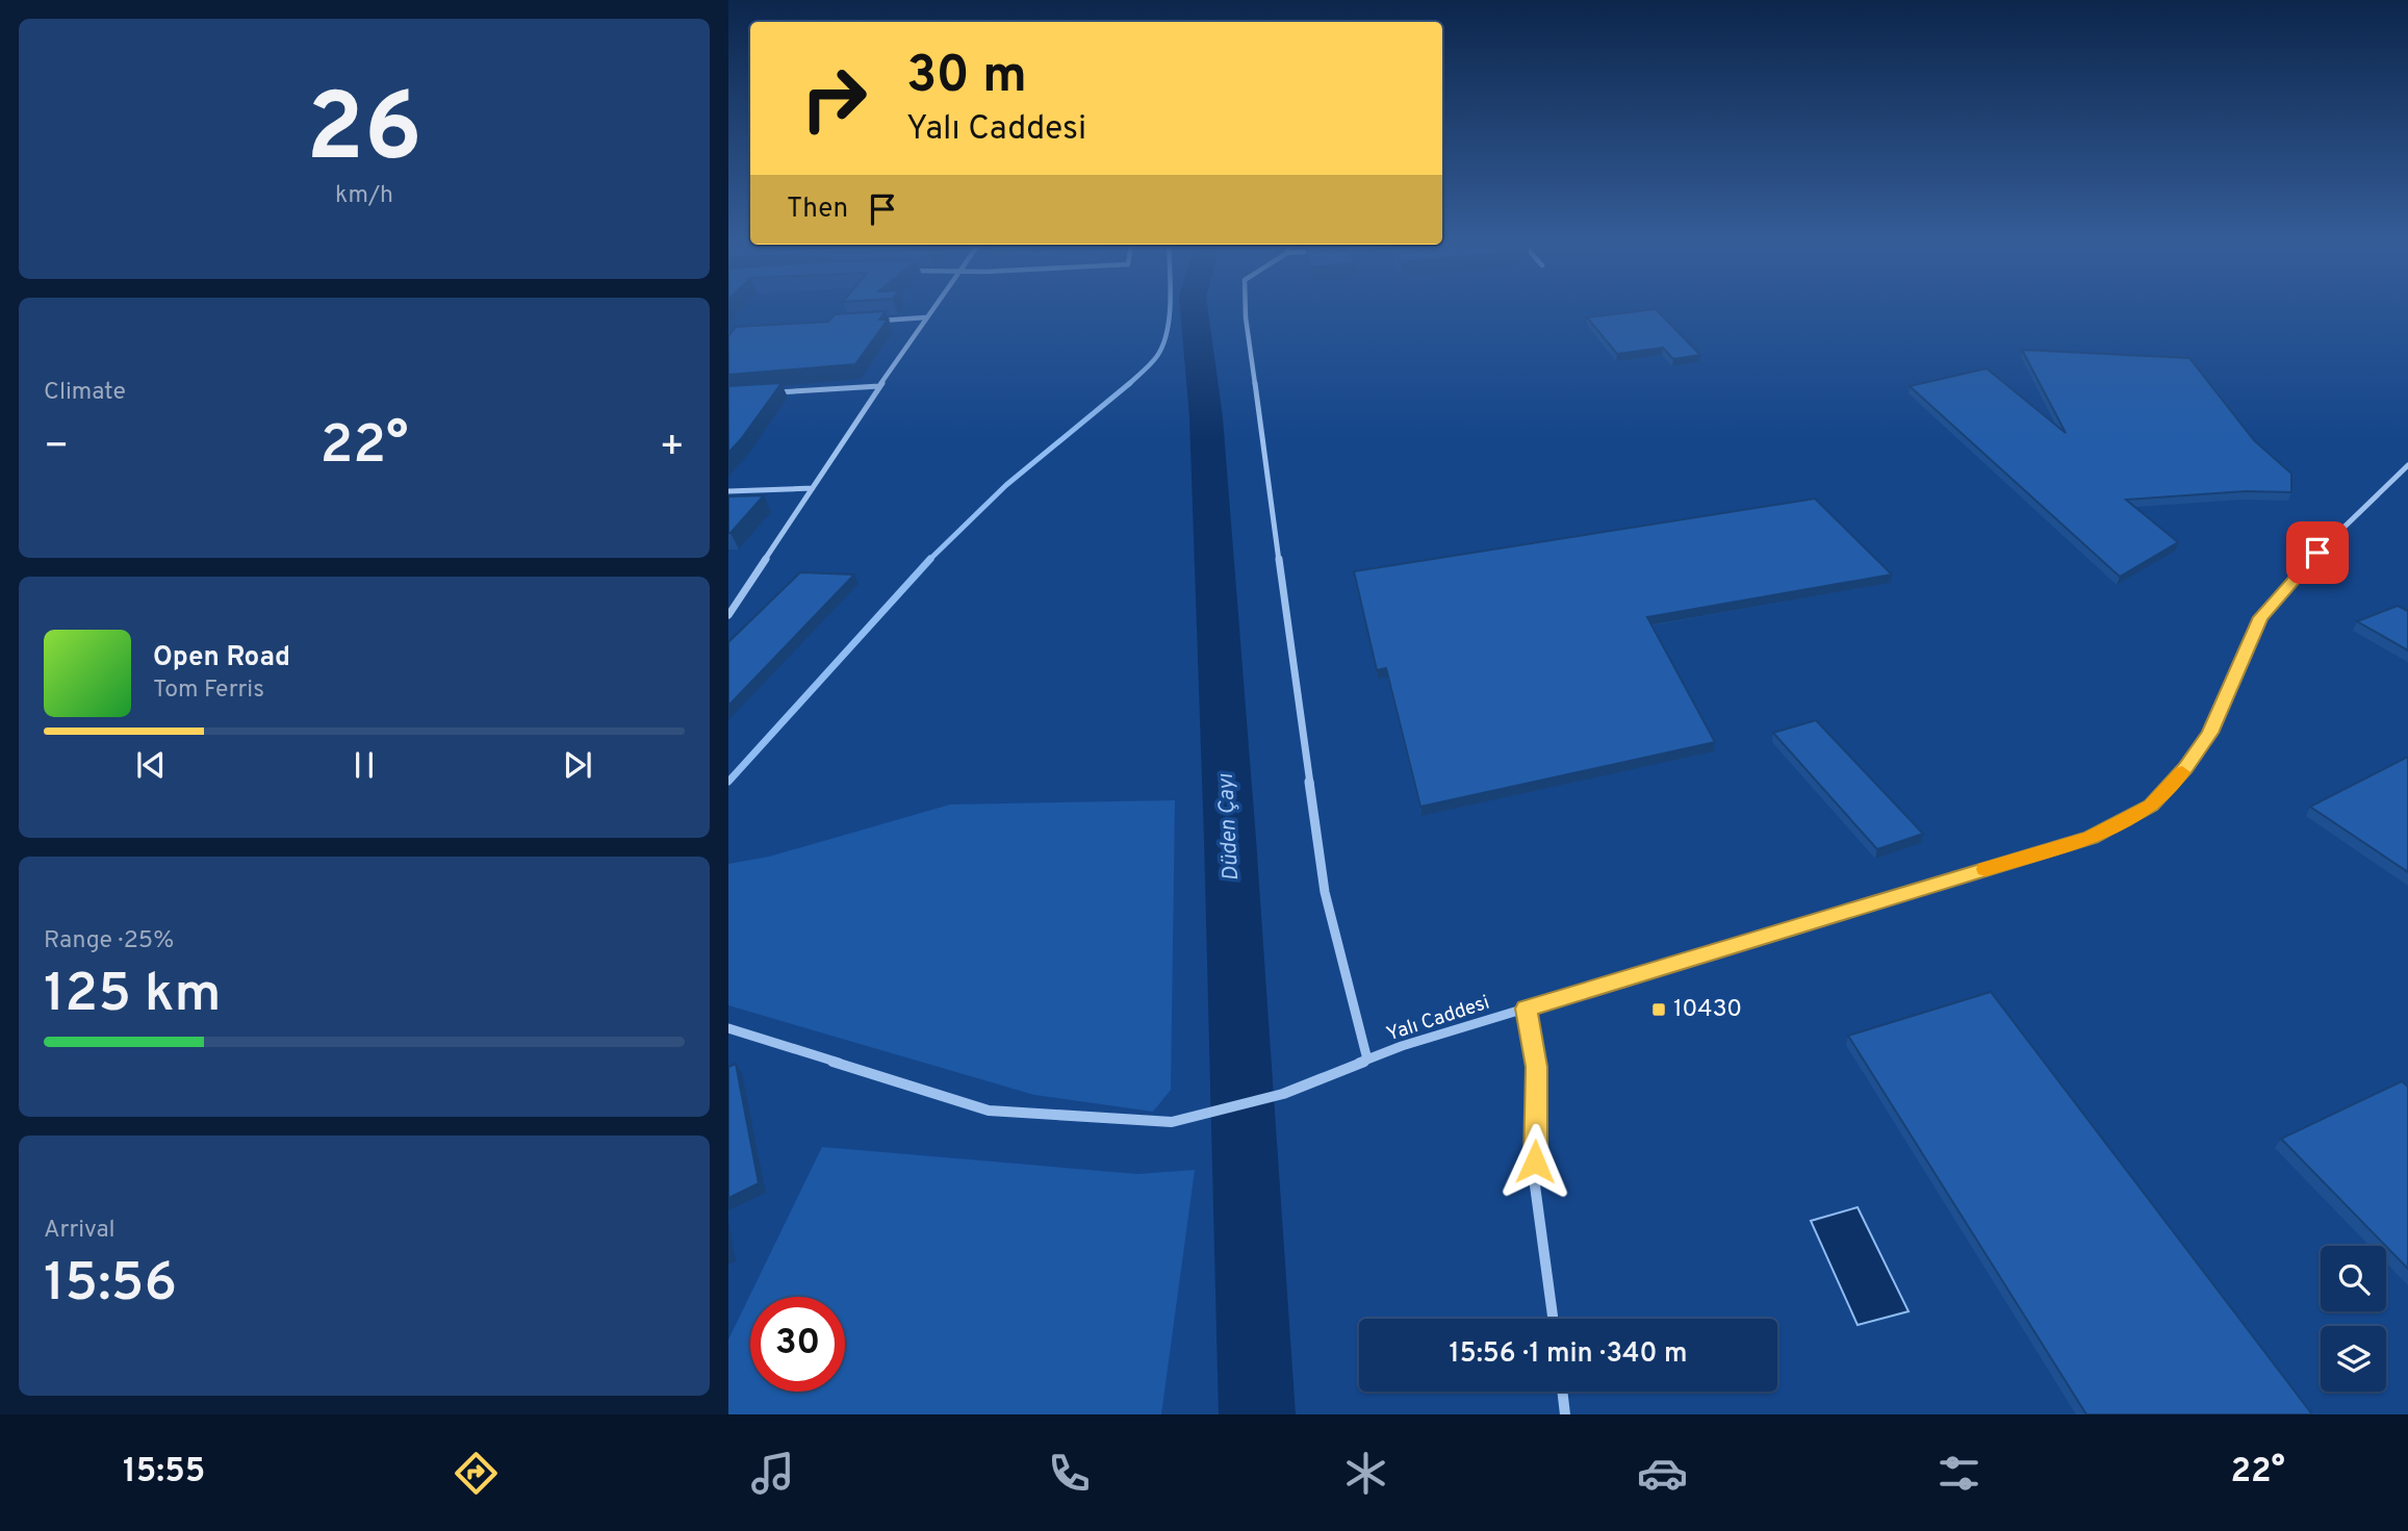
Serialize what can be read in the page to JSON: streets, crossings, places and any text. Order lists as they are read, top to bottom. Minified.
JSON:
{"streets":{"street":["Yalı Caddesi"]},"water":["Düden Çayı"],"places":{"transit":["10430"]},"page":{"tile":[["26","km/h"],"Climate",["Range · 25%","125 km"],["Arrival","15:56"]],"turn":["30 m","Yalı Caddesi"],"then":"Then","heat":["−","22°","+"],"song":["Open Road","Tom Ferris"],"limit":"30","trip":"15:56 · 1 min · 340 m","tabs":["15:55","22°"]}}
